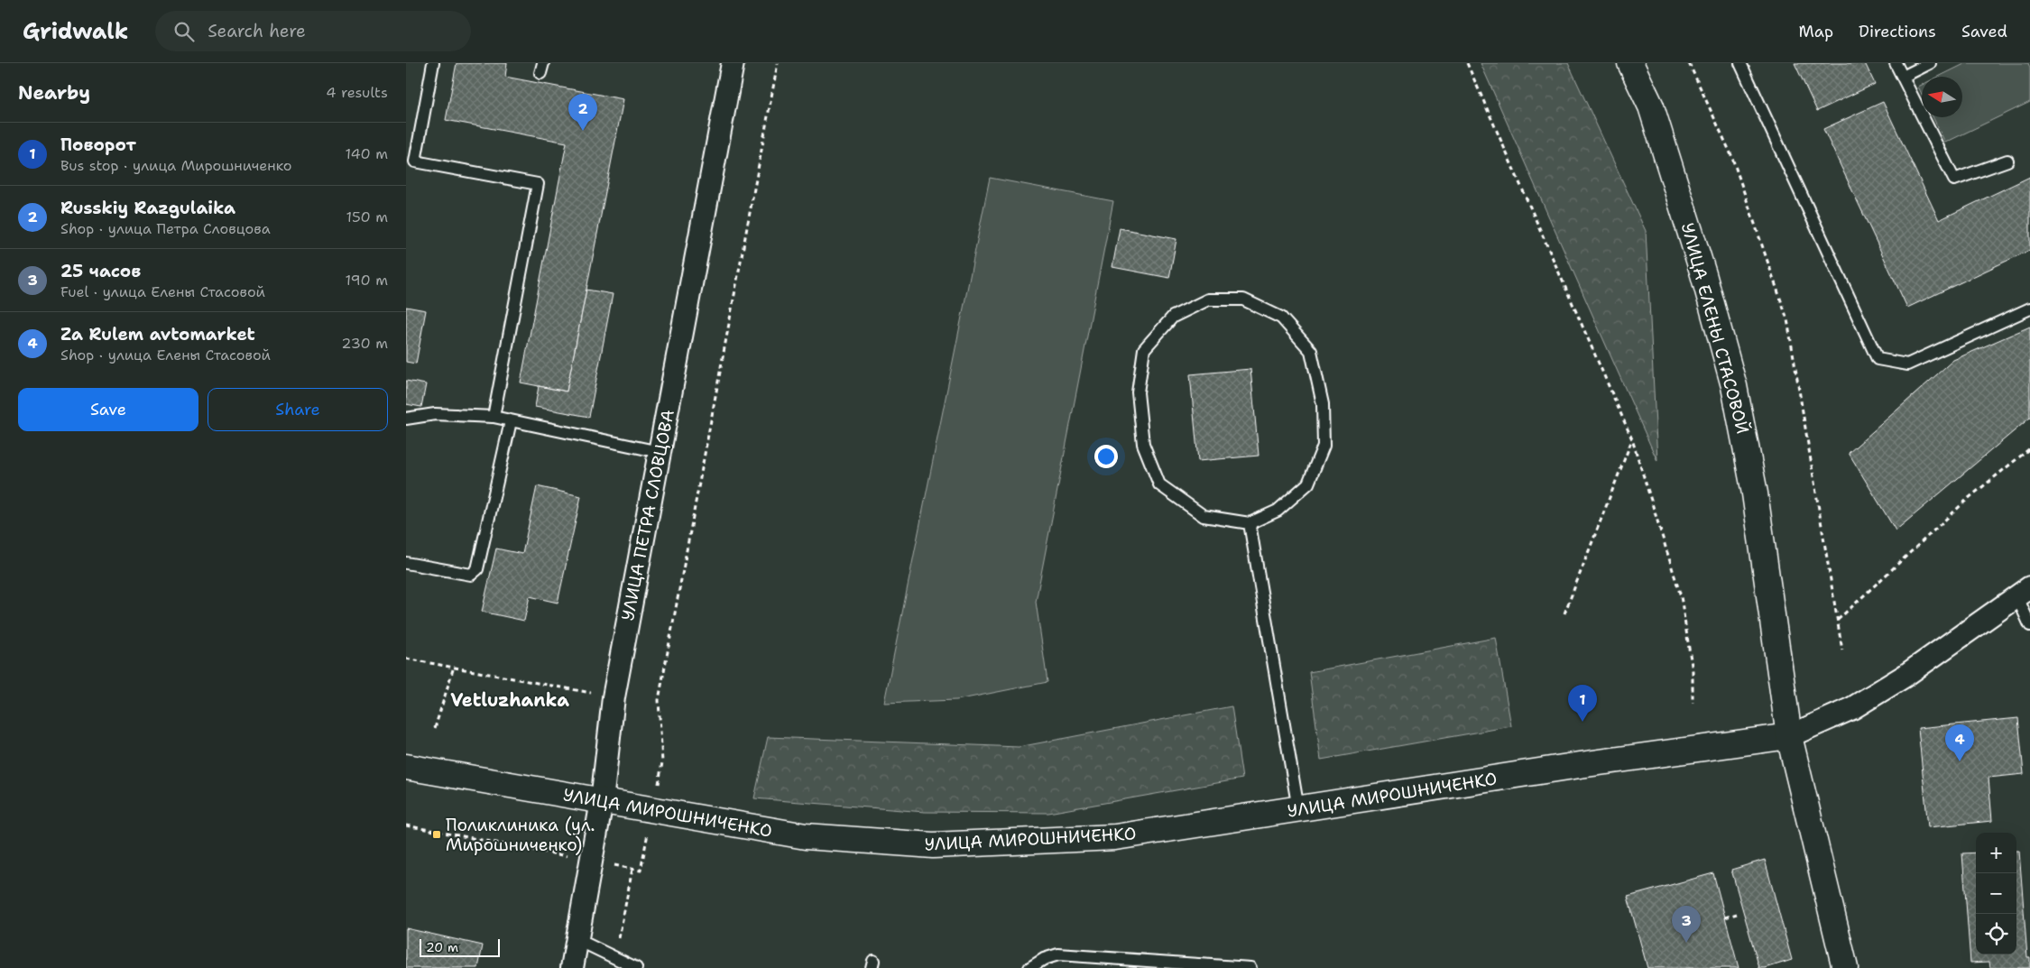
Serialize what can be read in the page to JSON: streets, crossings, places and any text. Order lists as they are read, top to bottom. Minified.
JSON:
{"streets":{"street":["УЛИЦА ЕЛЕНЫ СТАСОВОЙ","УЛИЦА ПЕТРА СЛОВЦОВА","УЛИЦА МИРОШНИЧЕНКО"]},"crossings":[["УЛИЦА ЕЛЕНЫ СТАСОВОЙ","УЛИЦА МИРОШНИЧЕНКО"],["УЛИЦА ПЕТРА СЛОВЦОВА","УЛИЦА МИРОШНИЧЕНКО"]],"districts":["Vetluzhanka"],"places":{"transit":["Поликлиника (ул. Мирошниченко)"]},"scale_bar":"20 m","north":"left","page":{"header":"Gridwalk","search":"Search here","nav":["Map","Directions","Saved"],"heading":["Nearby","4 results"],"pins":["2","1","4","3"],"list":[{"mark":"1","name":"Поворот","note":"Bus stop · улица Мирошниченко","value":"140 m"},{"mark":"2","name":"Russkiy Razgulaika","note":"Shop · улица Петра Словцова","value":"150 m"},{"mark":"3","name":"25 часов","note":"Fuel · улица Елены Стасовой","value":"190 m"},{"mark":"4","name":"Za Rulem avtomarket","note":"Shop · улица Елены Стасовой","value":"230 m"}],"buttons":["Save","Share"],"map_buttons":["+","−"],"scale":"20 m"}}
